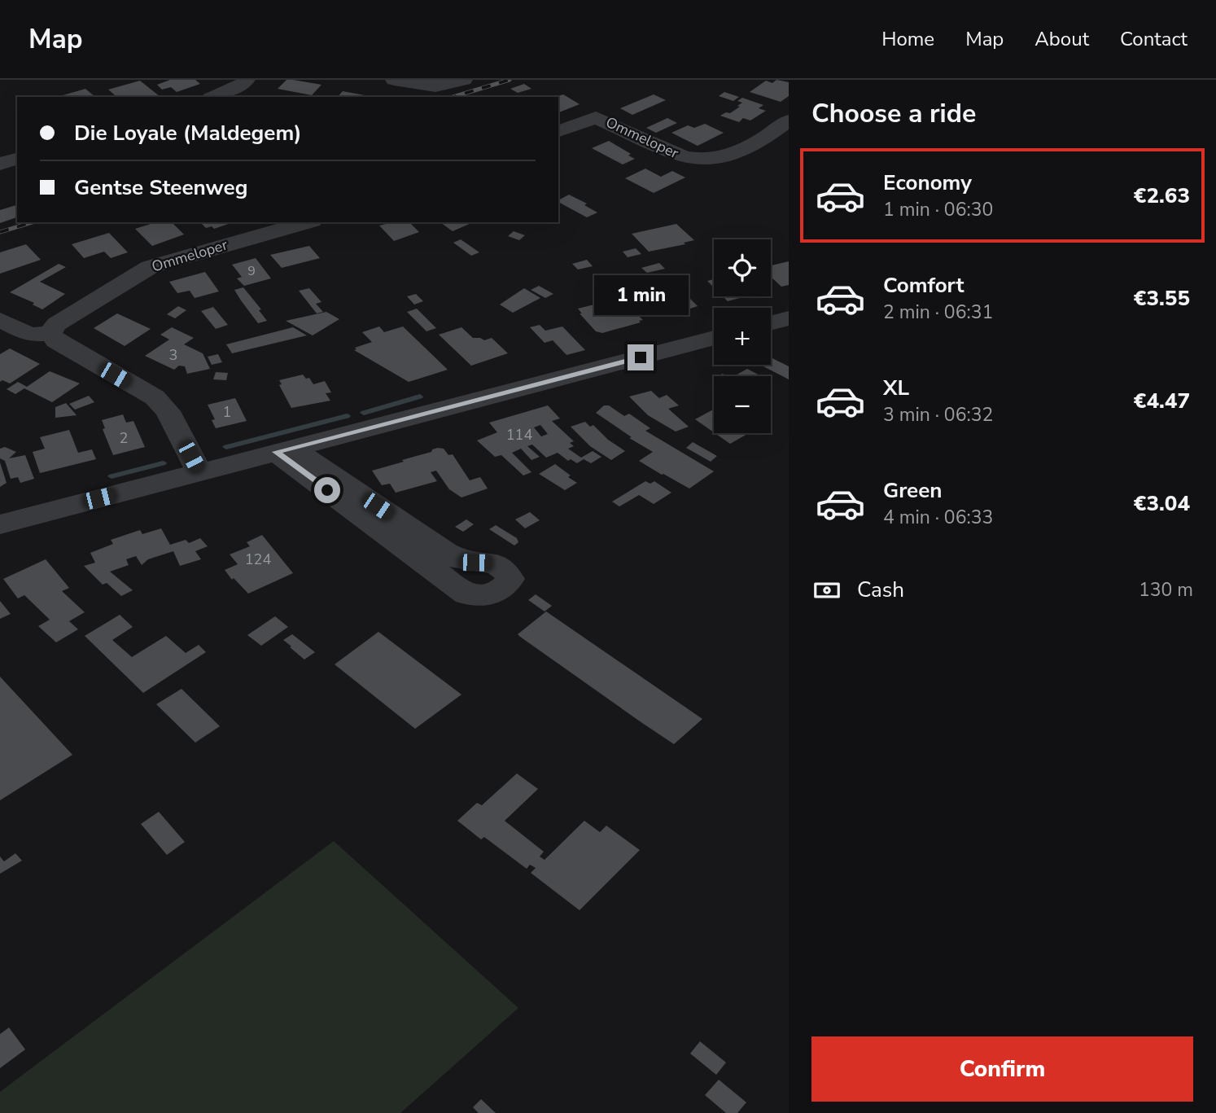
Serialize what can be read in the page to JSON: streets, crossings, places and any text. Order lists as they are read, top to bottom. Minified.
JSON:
{"streets":{"street":["Ommeloper"]},"house_numbers":["9","3","1","114","2","124"],"page":{"header":"Map","nav":["Home","Map","About","Contact"],"heading":"Choose a ride","banner":["Die Loyale (Maldegem)","Gentse Steenweg"],"list":[{"name":"Economy","note":"1 min · 06:30","value":"€2.63"},{"name":"Comfort","note":"2 min · 06:31","value":"€3.55"},{"name":"XL","note":"3 min · 06:32","value":"€4.47"},{"name":"Green","note":"4 min · 06:33","value":"€3.04"}],"map_buttons":["+","−"],"bubble":"1 min","pay":["Cash","130 m"],"buttons":"Confirm"}}
